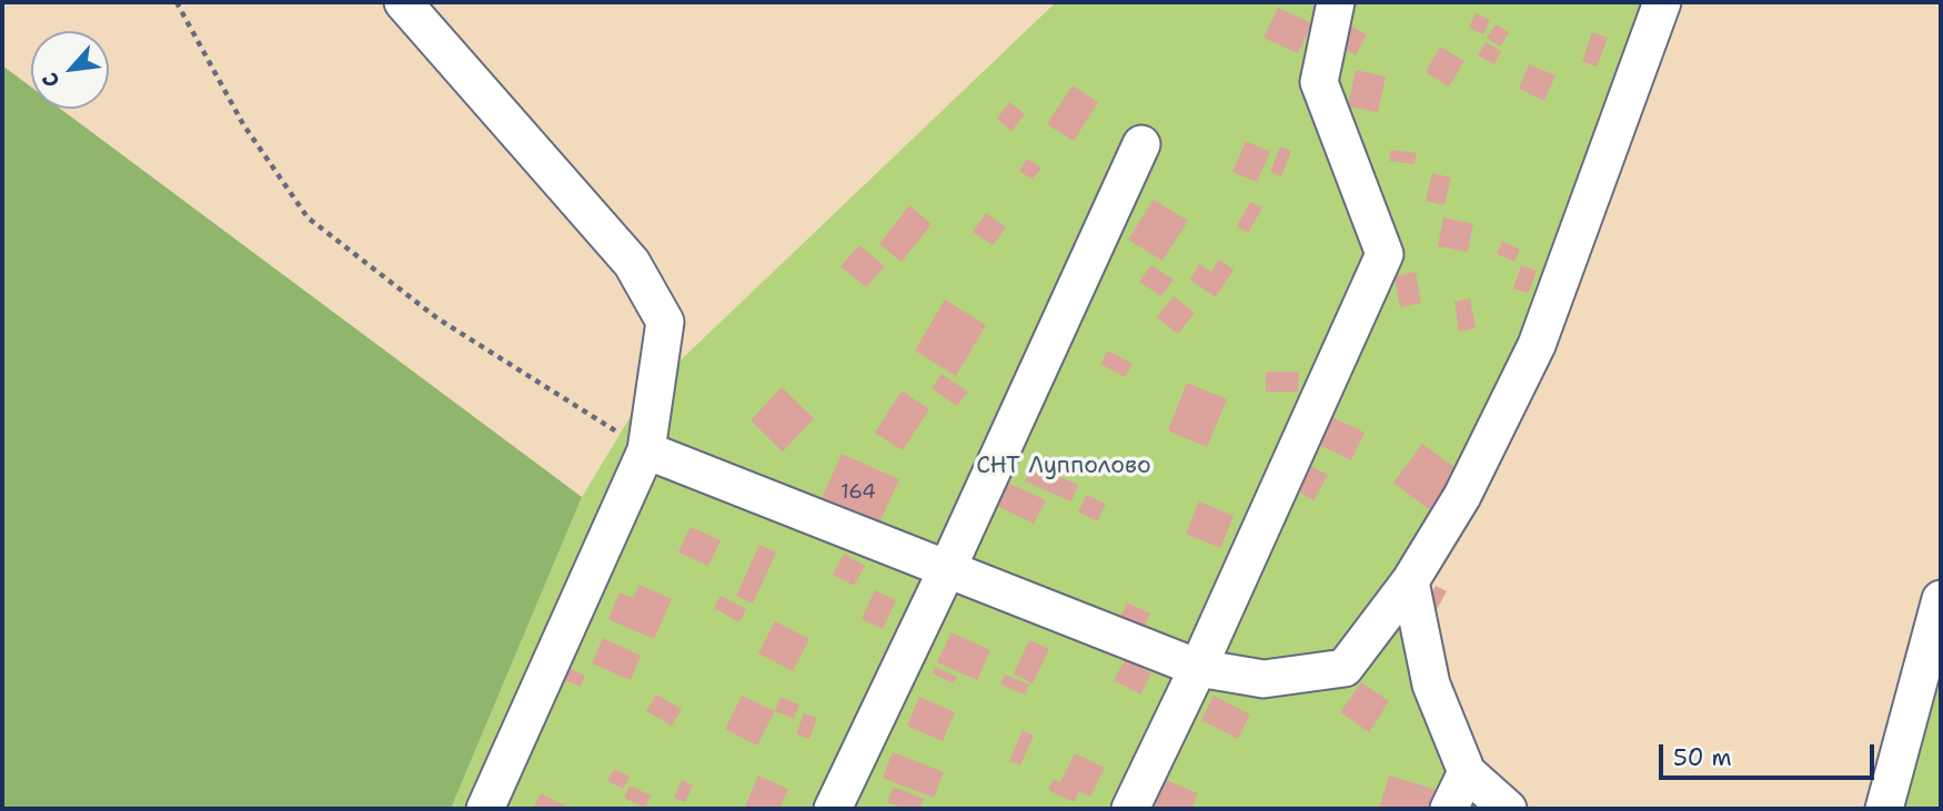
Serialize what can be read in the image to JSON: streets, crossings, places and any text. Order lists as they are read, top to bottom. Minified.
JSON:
{"parks":["СНТ Лупполово"],"house_numbers":["164"],"scale_bar":"50 m","north":"bottom left"}
